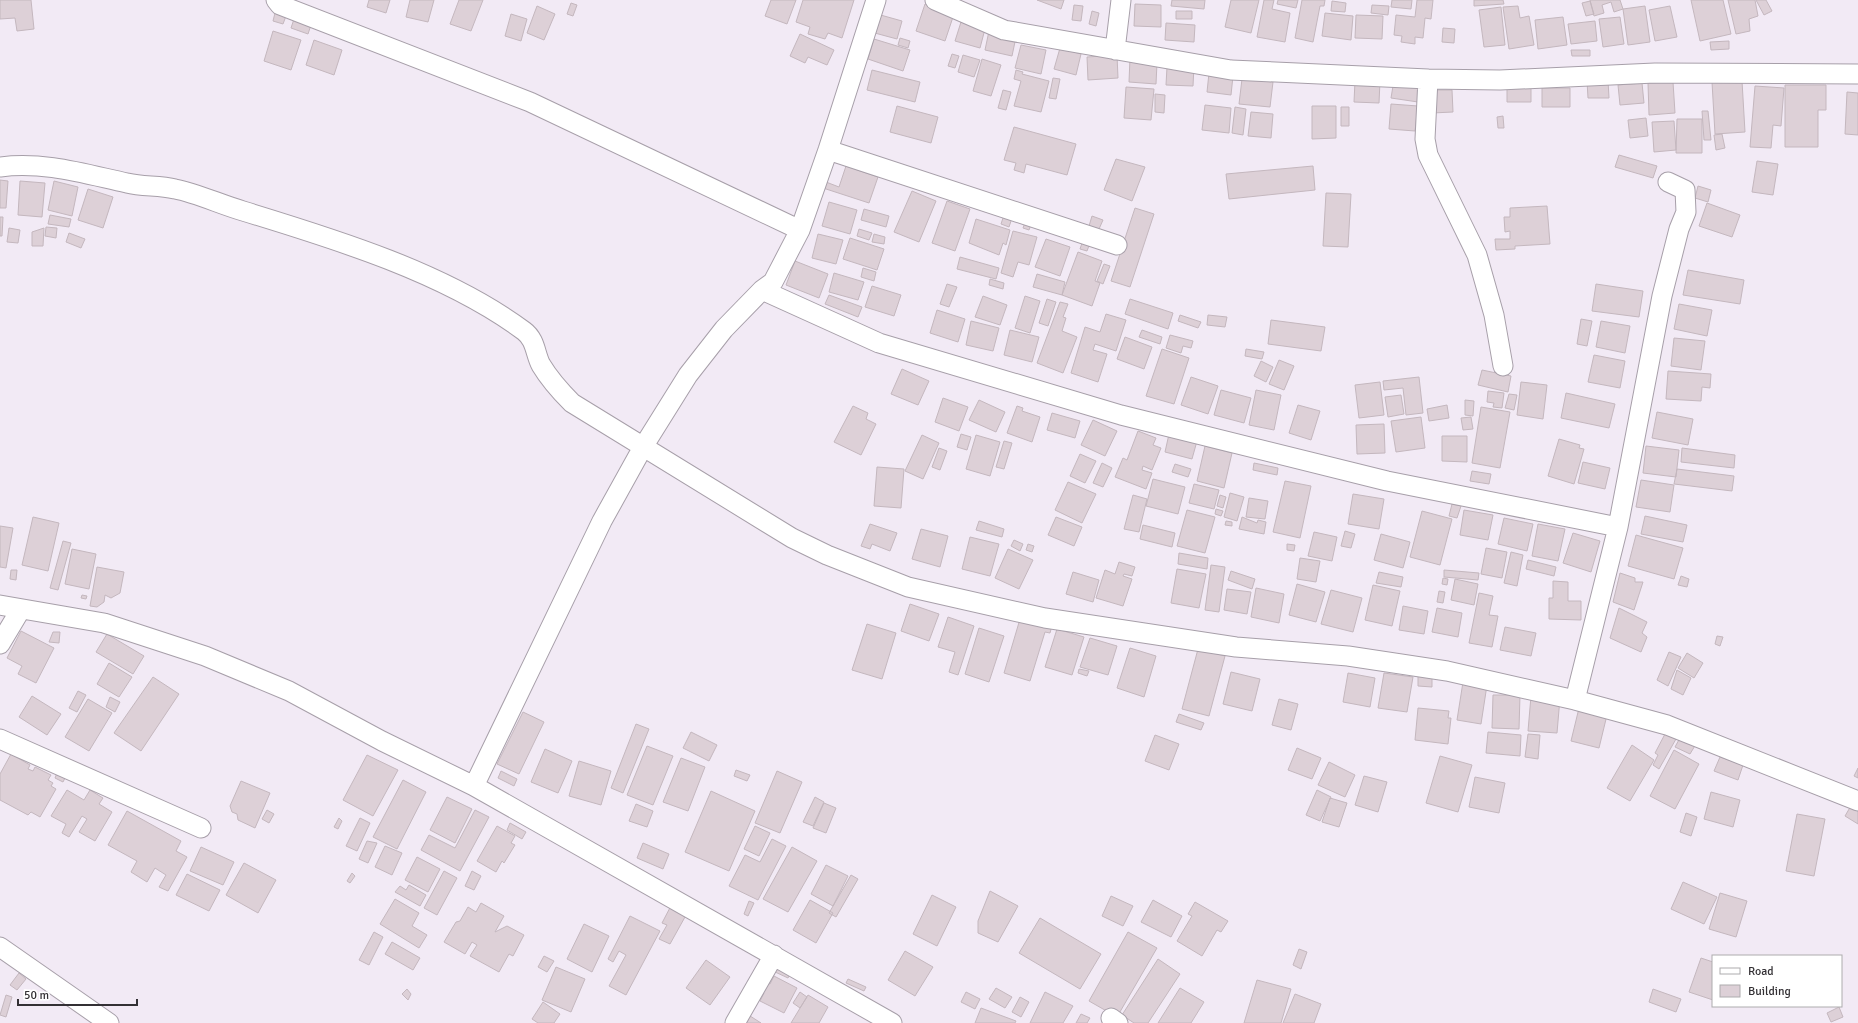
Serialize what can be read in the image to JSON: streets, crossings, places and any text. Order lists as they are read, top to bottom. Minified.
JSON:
{"legend":["Road","Building"],"scale_bar":"50 m"}
